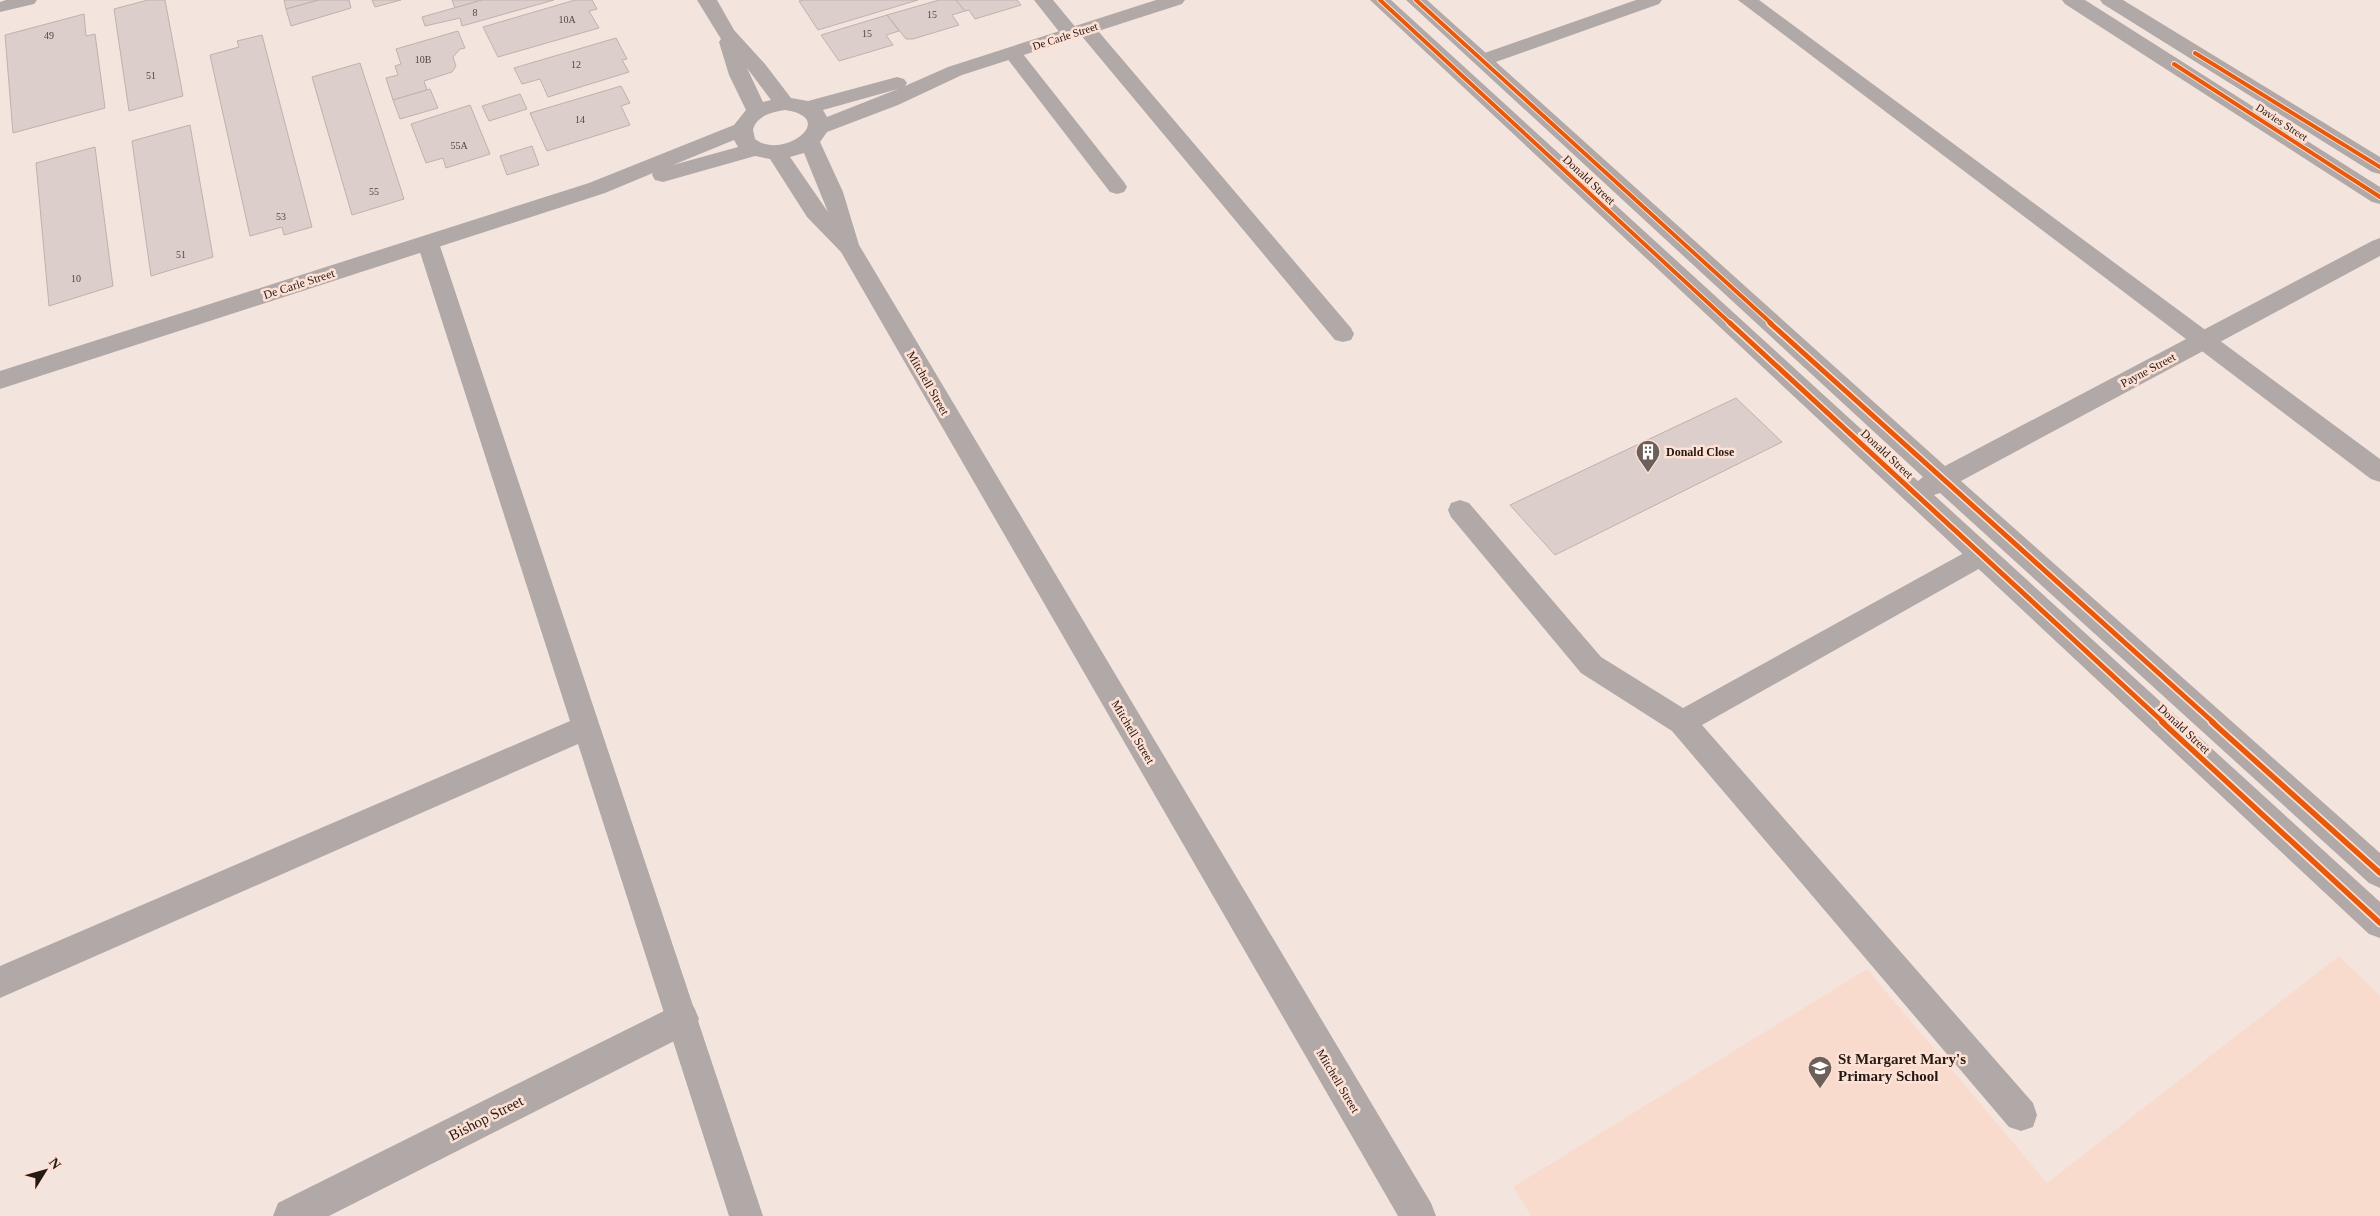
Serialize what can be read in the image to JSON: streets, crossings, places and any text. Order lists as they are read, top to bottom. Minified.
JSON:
{"streets":{"street":["De Carle Street","Davies Street","Donald Street","Payne Street","Mitchell Street","Bishop Street"]},"crossings":[["De Carle Street","Mitchell Street"],["Donald Street","Payne Street"]],"places":{"building":["Donald Close"],"school or university":["St Margaret Mary's Primary School"]},"house_numbers":["8","15","10A","15","49","10B","12","51","14","55A","55","53","51","10"],"north":"top right"}
